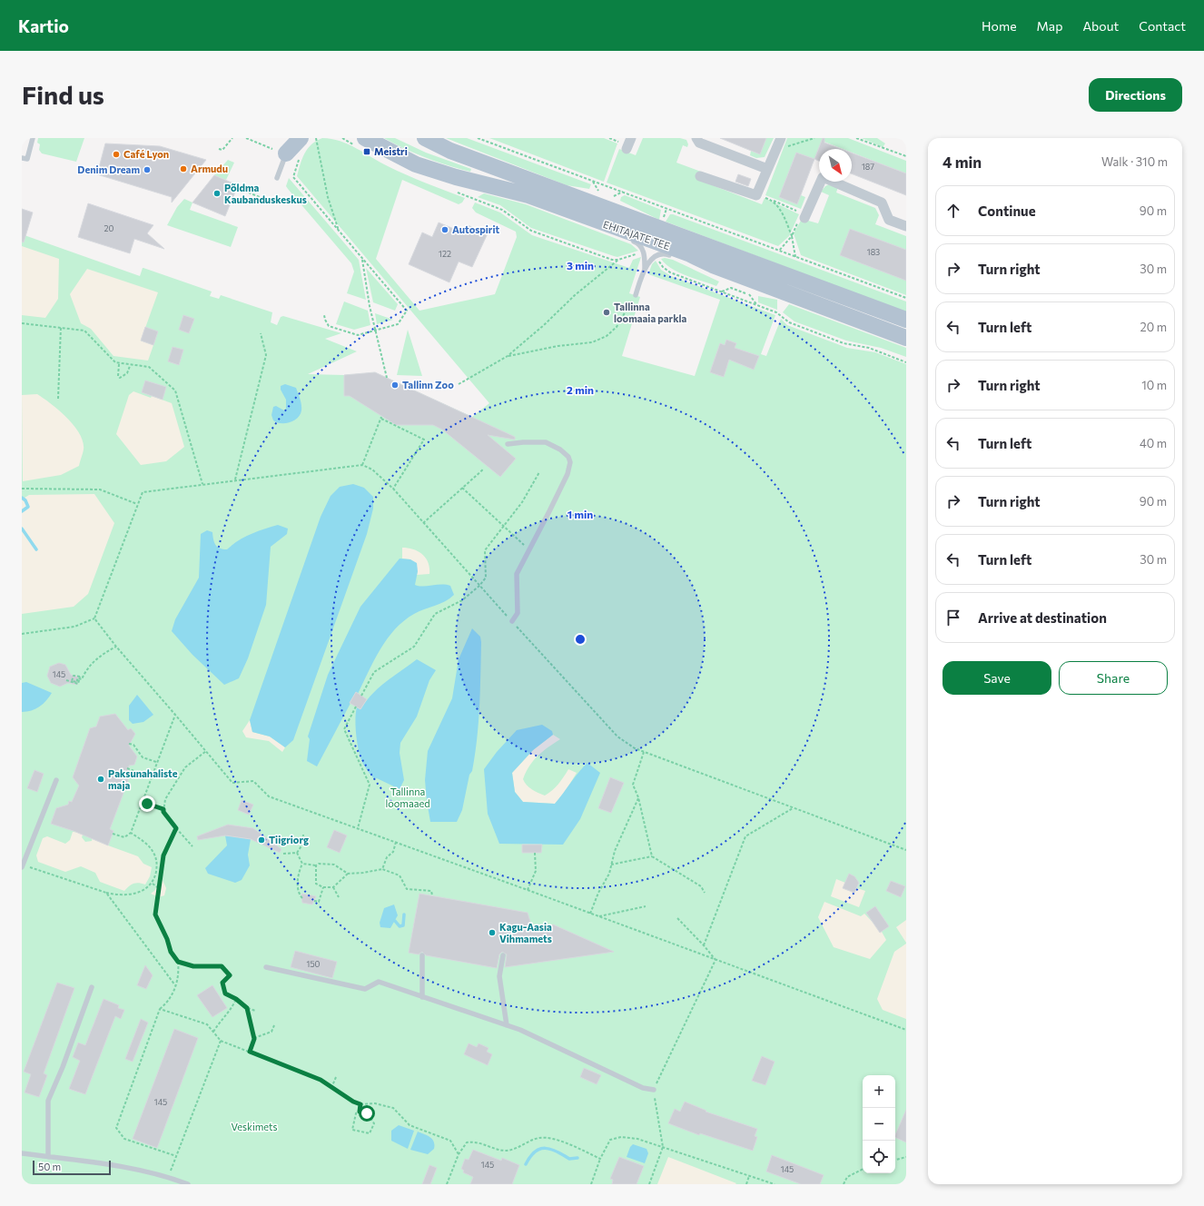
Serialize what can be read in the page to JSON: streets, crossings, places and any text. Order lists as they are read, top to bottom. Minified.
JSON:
{"streets":{"main road":["EHITAJATE TEE"]},"parks":["Tallinna loomaaed","Veskimets"],"places":{"transit":["Meistri"],"other":["Café Lyon","Armudu","Denim Dream","Põldma Kaubanduskeskus","Autospirit","Tallinna loomaaia parkla","Tallinn Zoo","Paksunahaliste maja","Tiigriorg","Kagu-Aasia Vihmamets"]},"house_numbers":["187","20","183","122","145","150","145","145","145"],"scale_bar":"50 m","north":"bottom right","page":{"header":"Kartio","nav":["Home","Map","About","Contact"],"buttons":["Directions",["Save","Share"]],"title":"Find us","heading":["4 min","Walk · 310 m"],"list":[["Continue","90 m"],["Turn right","30 m"],["Turn left","20 m"],["Turn right","10 m"],["Turn left","40 m"],["Turn right","90 m"],["Turn left","30 m"],"Arrive at destination"],"map_buttons":["+","−"],"scale":"50 m"},"rings":["3 min","2 min","1 min"]}
